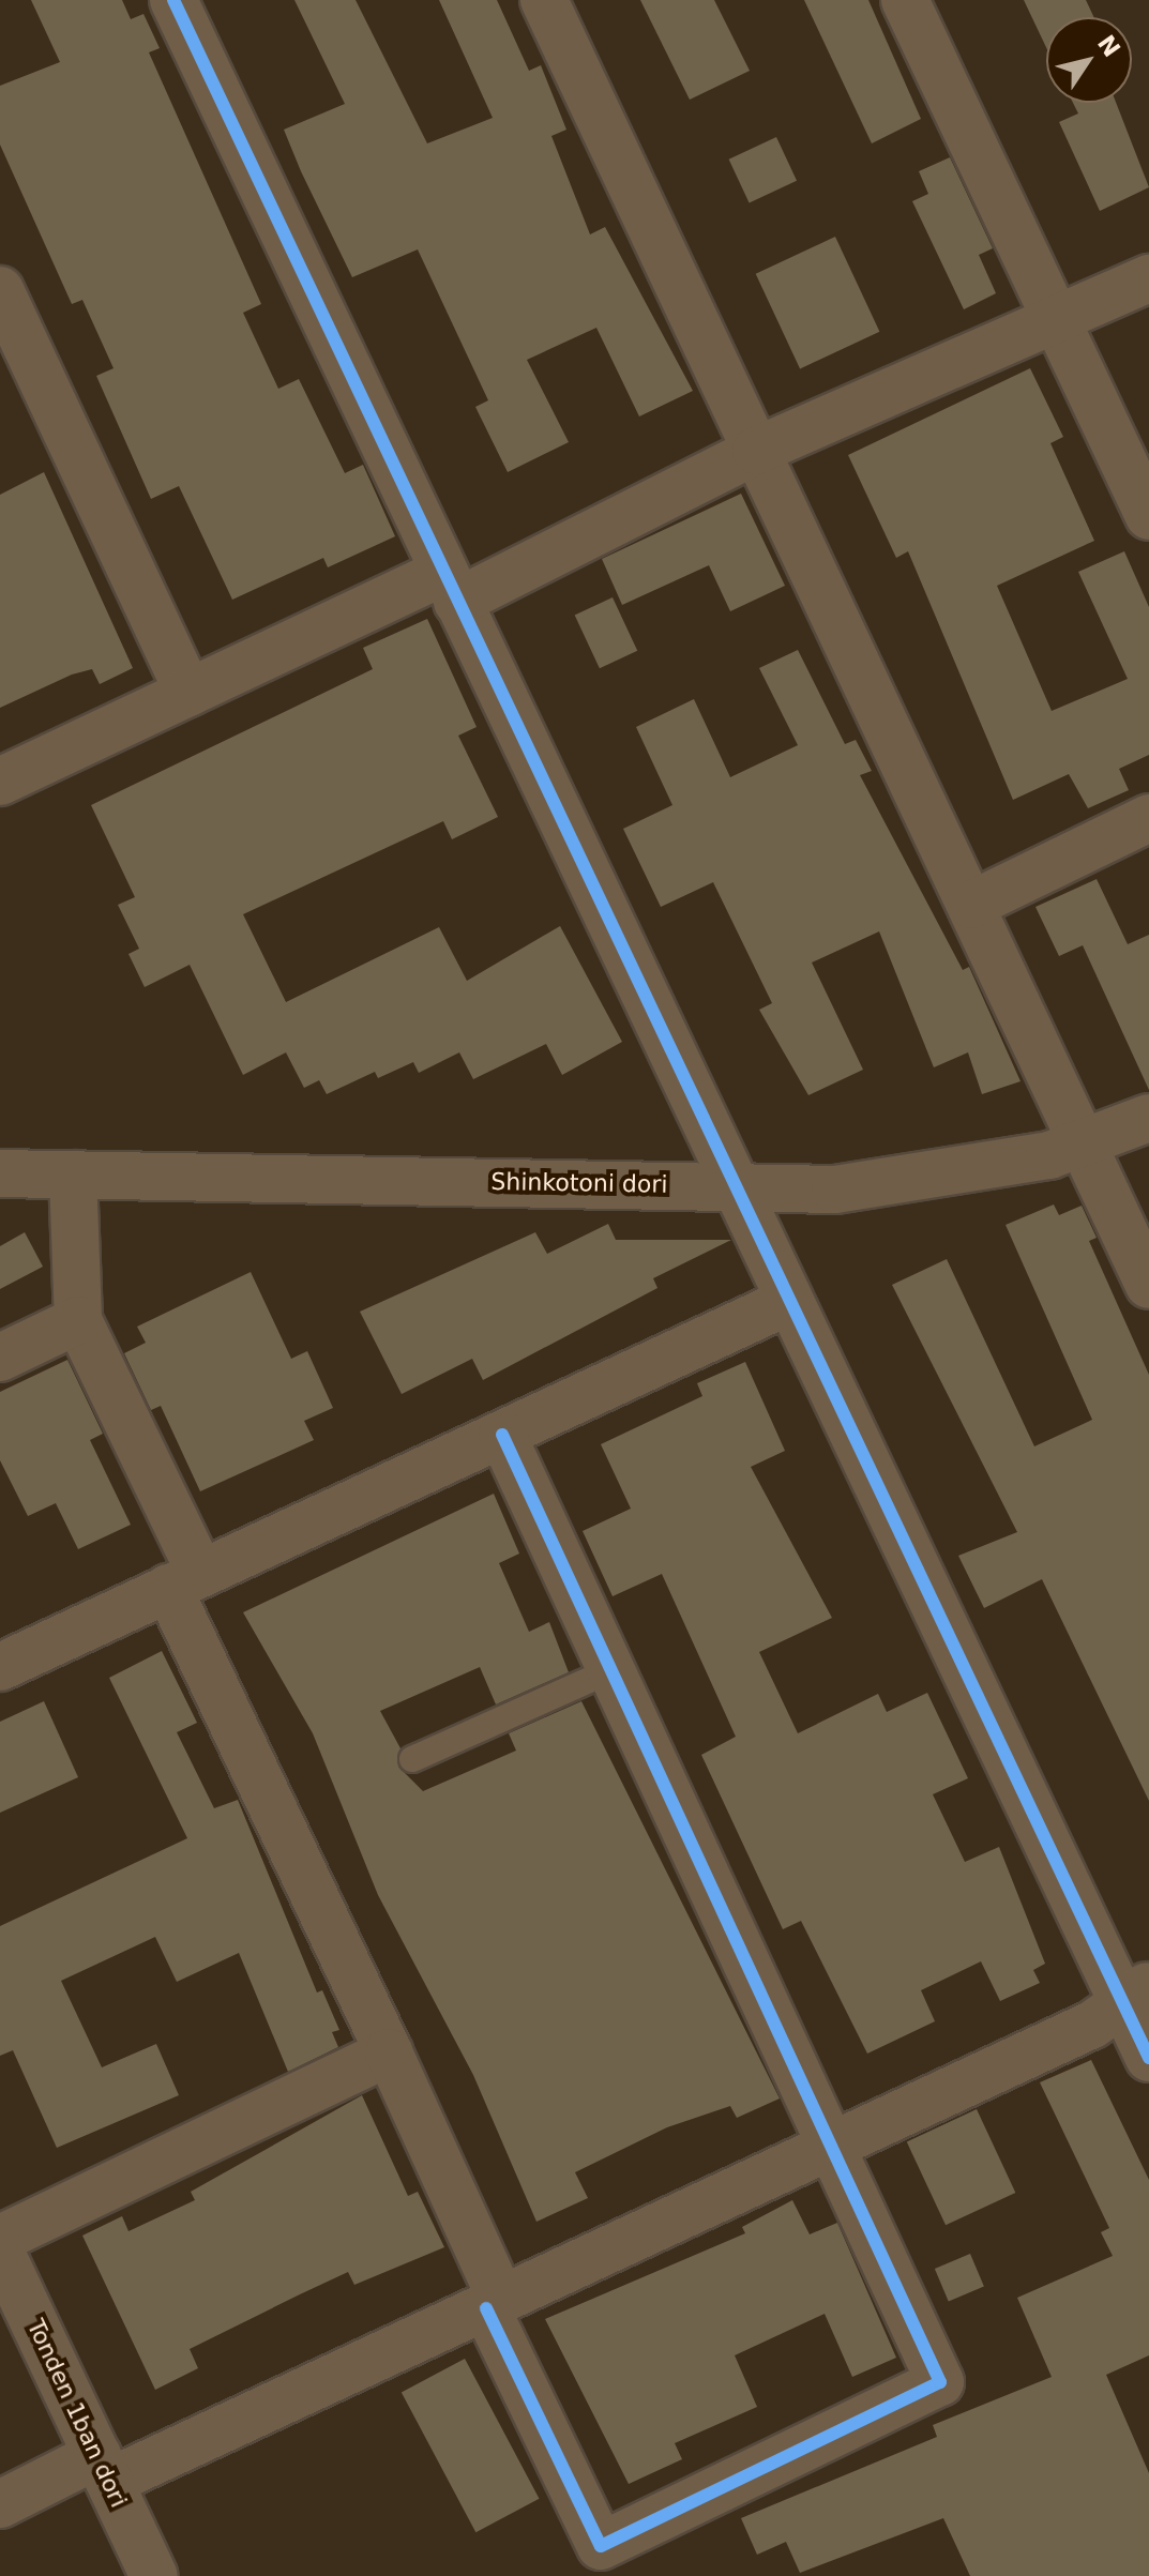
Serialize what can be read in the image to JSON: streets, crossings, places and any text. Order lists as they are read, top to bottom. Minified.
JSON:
{"streets":{"street":["Shinkotoni dori","Tonden 1ban dori"]},"north":"top right"}
